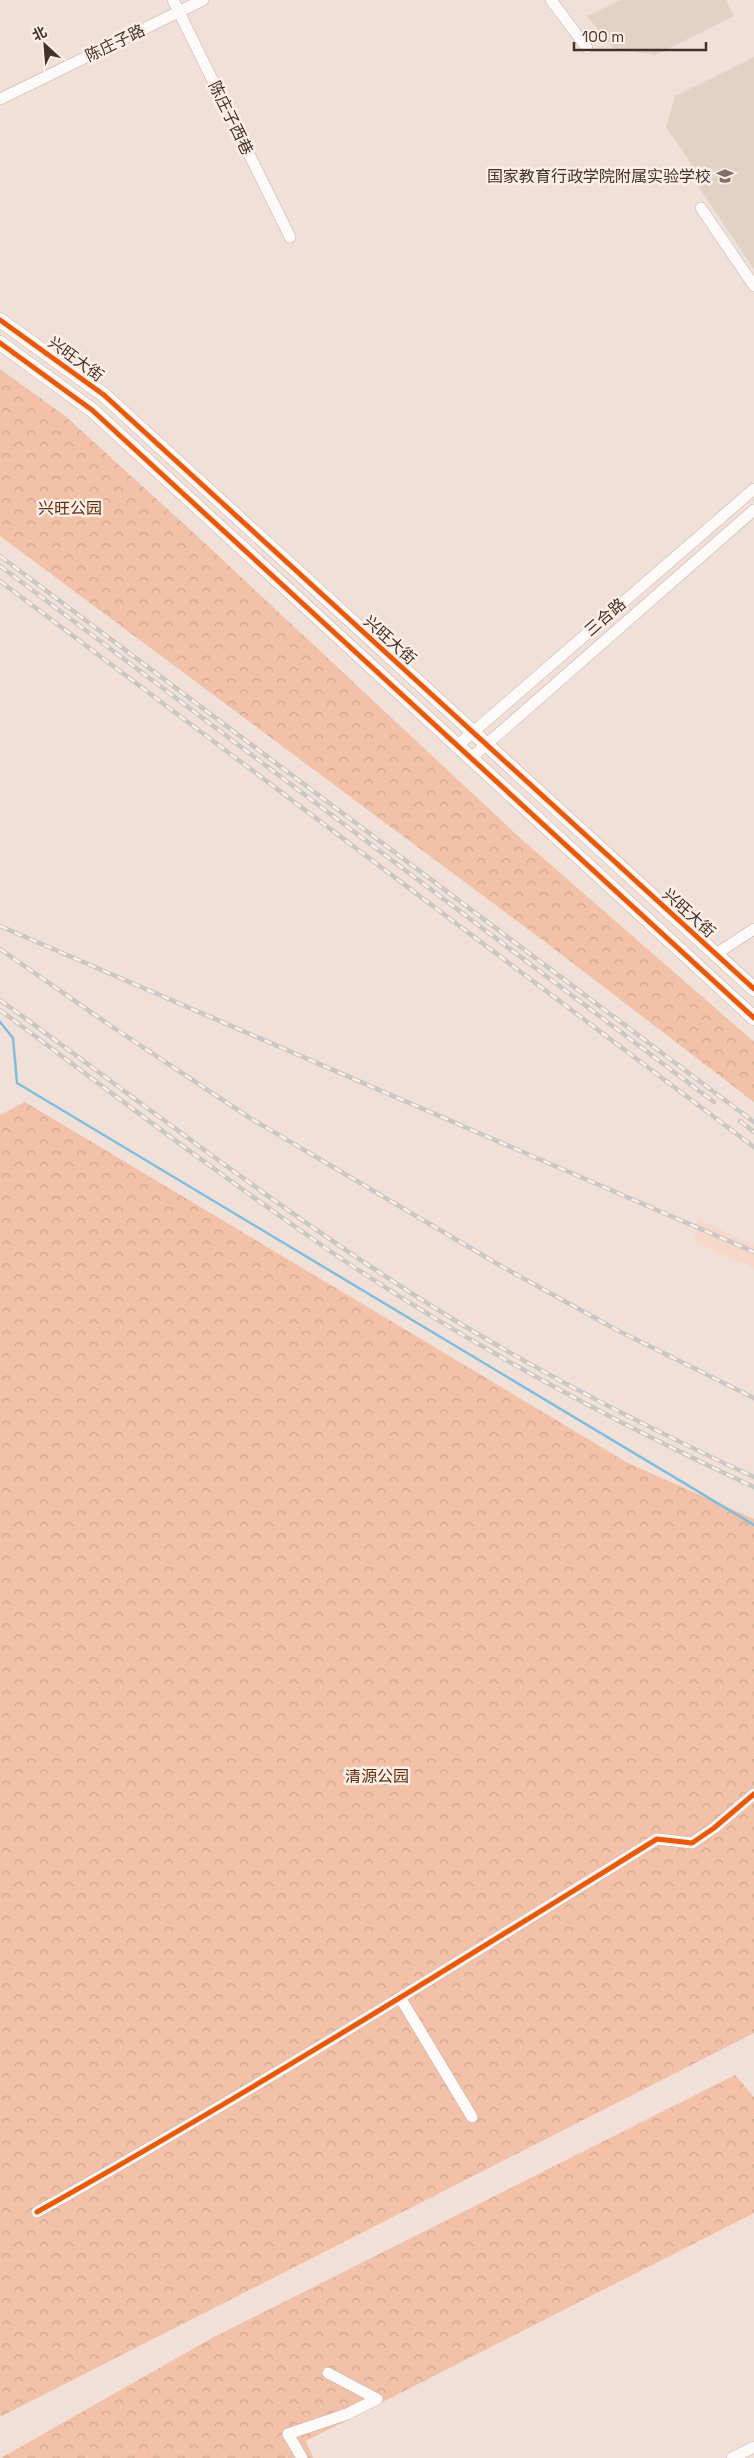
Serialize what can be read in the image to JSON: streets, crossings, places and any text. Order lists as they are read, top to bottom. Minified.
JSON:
{"streets":{"main road":["兴旺大街"],"street":["陈庄子路","陈庄子西巷","三合路"]},"crossings":[["陈庄子路","陈庄子西巷"],["兴旺大街","三合路"]],"parks":["兴旺公园","清源公园"],"places":{"school or university":["国家教育行政学院附属实验学校"]},"scale_bar":"100 m","north":"top left"}
